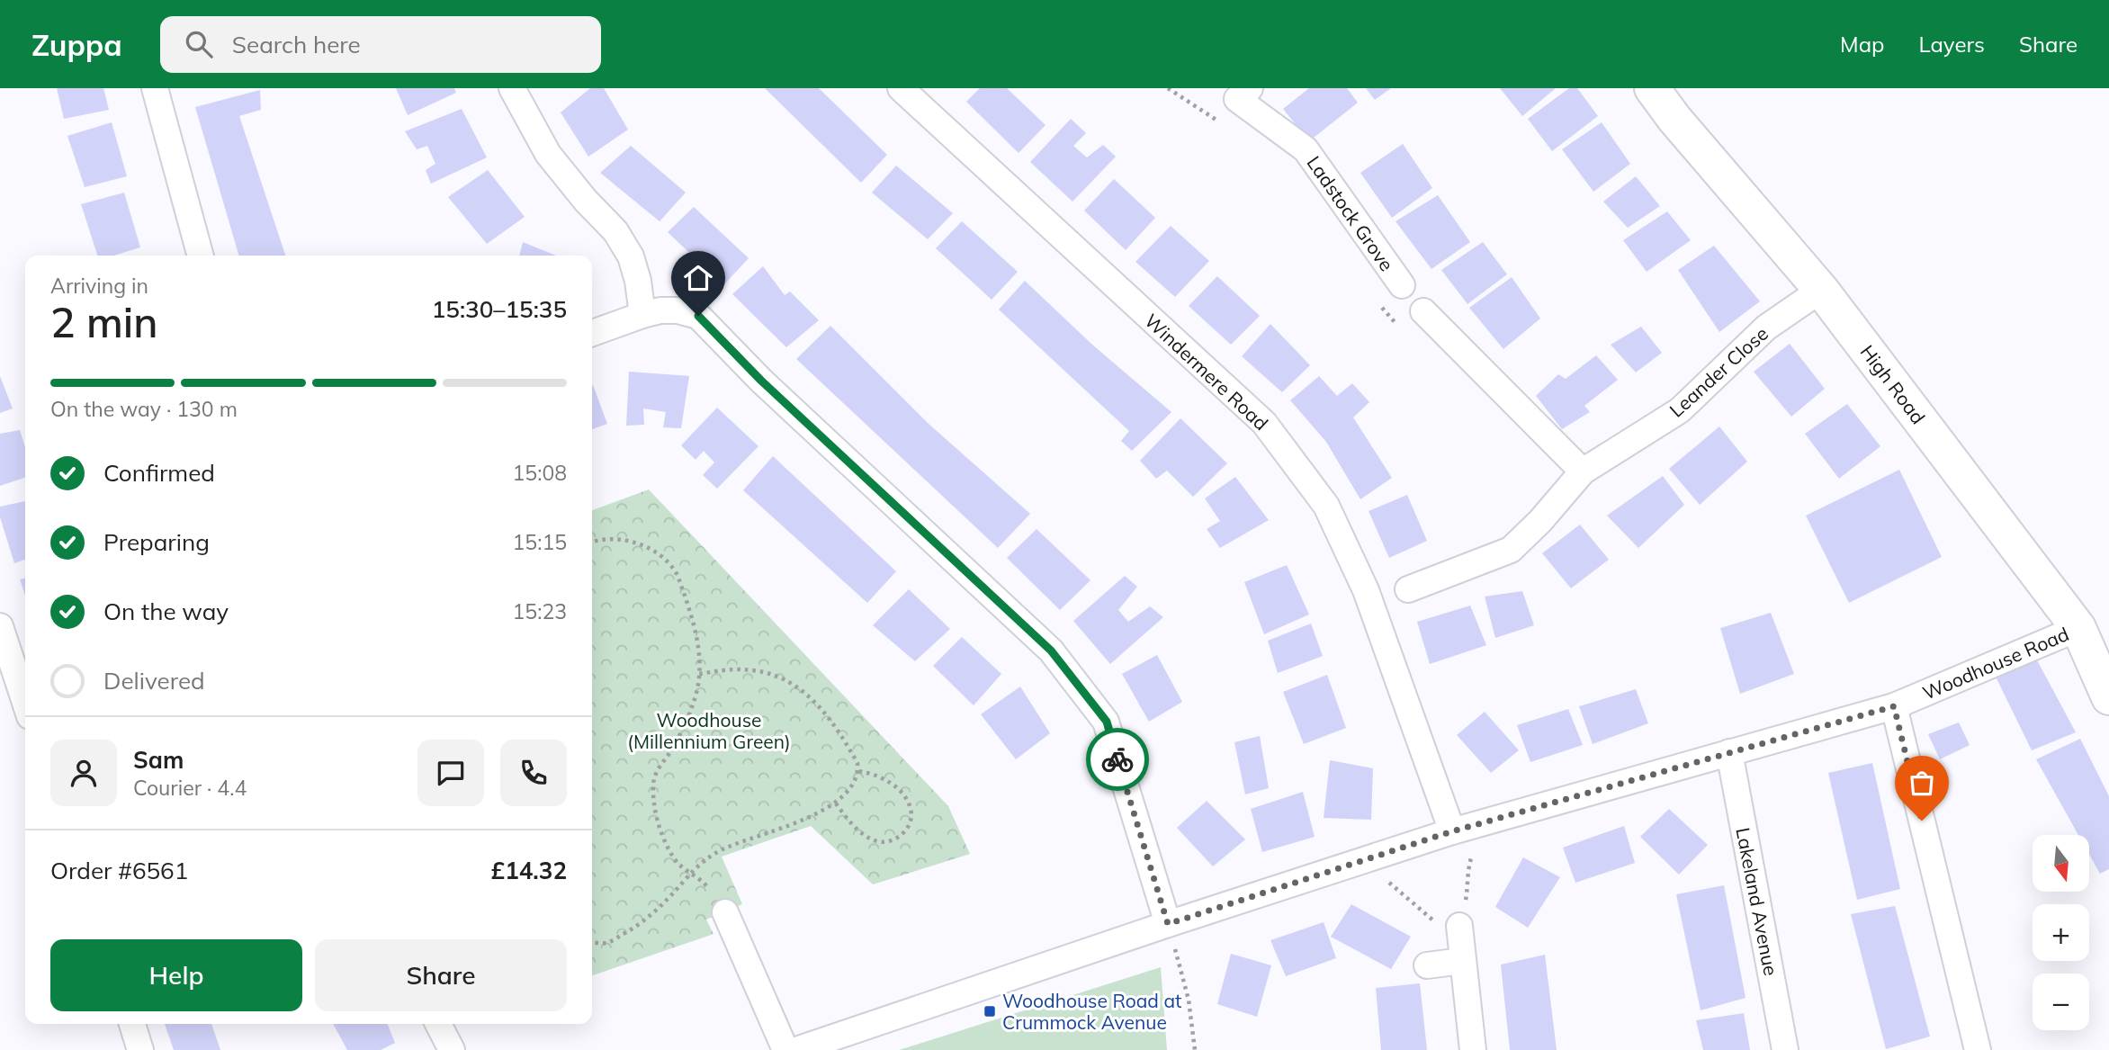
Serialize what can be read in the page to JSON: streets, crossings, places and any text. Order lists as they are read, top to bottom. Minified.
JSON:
{"streets":{"street":["Ladstock Grove","Windermere Road","Leander Close","High Road","Woodhouse Road","Lakeland Avenue"]},"crossings":[["Windermere Road","Woodhouse Road"],["Leander Close","High Road"],["High Road","Woodhouse Road"],["Woodhouse Road","Lakeland Avenue"]],"parks":["Woodhouse (Millennium Green)"],"places":{"transit":["Woodhouse Road at Crummock Avenue"]},"north":"bottom","page":{"header":"Zuppa","search":"Search here","nav":["Map","Layers","Share"],"heading":["2 min","Arriving in","15:30–15:35"],"panel":["Sam","Courier · 4.4","Order #6561","£14.32"],"bar":"On the way · 130 m","list":[["Confirmed","15:08"],["Preparing","15:15"],["On the way","15:23"],"Delivered"],"map_buttons":["+","−"],"buttons":["Help","Share"]}}
